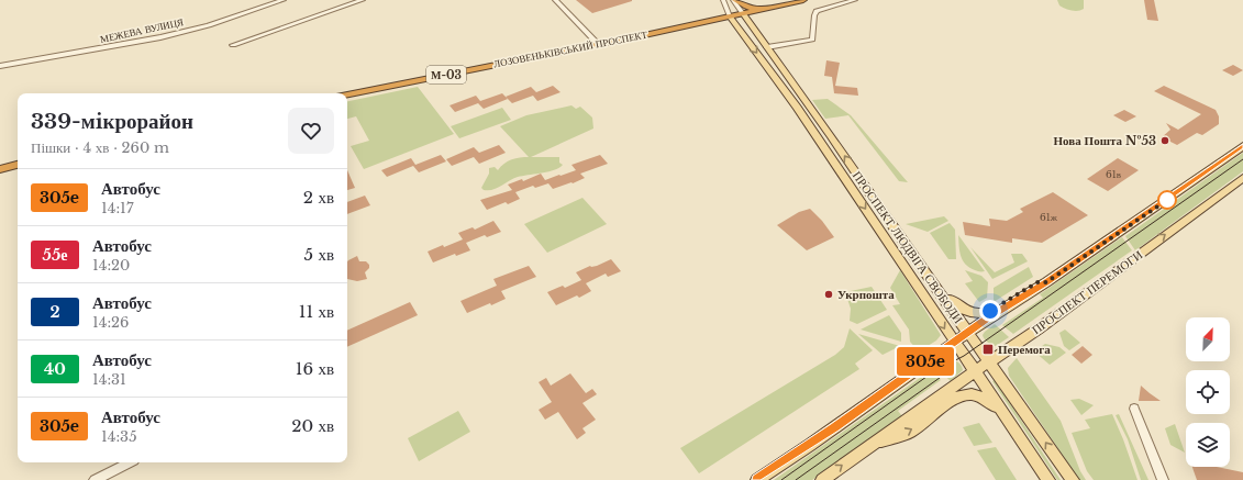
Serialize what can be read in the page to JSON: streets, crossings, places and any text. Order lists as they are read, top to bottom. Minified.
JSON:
{"streets":{"highway":["ЛОЗОВЕНЬКІВСЬКИЙ ПРОСПЕКТ","М-03"],"main road":["ПРОСПЕКТ ЛЮДВІГА СВОБОДИ","ПРОСПЕКТ ПЕРЕМОГИ"],"street":["МЕЖЕВА ВУЛИЦЯ"]},"crossings":[["ЛОЗОВЕНЬКІВСЬКИЙ ПРОСПЕКТ","ПРОСПЕКТ ЛЮДВІГА СВОБОДИ"],["ПРОСПЕКТ ЛЮДВІГА СВОБОДИ","ПРОСПЕКТ ПЕРЕМОГИ"]],"places":{"other":["Нова Пошта №53","Укрпошта"],"transit":["Перемога"]},"lines":["bus line 305e"],"house_numbers":["61в","61ж"],"north":"top right","page":{"on_map":"305e","heading":["339-мiкрорайон","Пішки · 4 хв · 260 m"],"list":[{"mark":"305e","name":"Автобус","note":"14:17","value":"2 хв"},{"mark":"55е","name":"Автобус","note":"14:20","value":"5 хв"},{"mark":"2","name":"Автобус","note":"14:26","value":"11 хв"},{"mark":"40","name":"Автобус","note":"14:31","value":"16 хв"},{"mark":"305e","name":"Автобус","note":"14:35","value":"20 хв"}]}}
